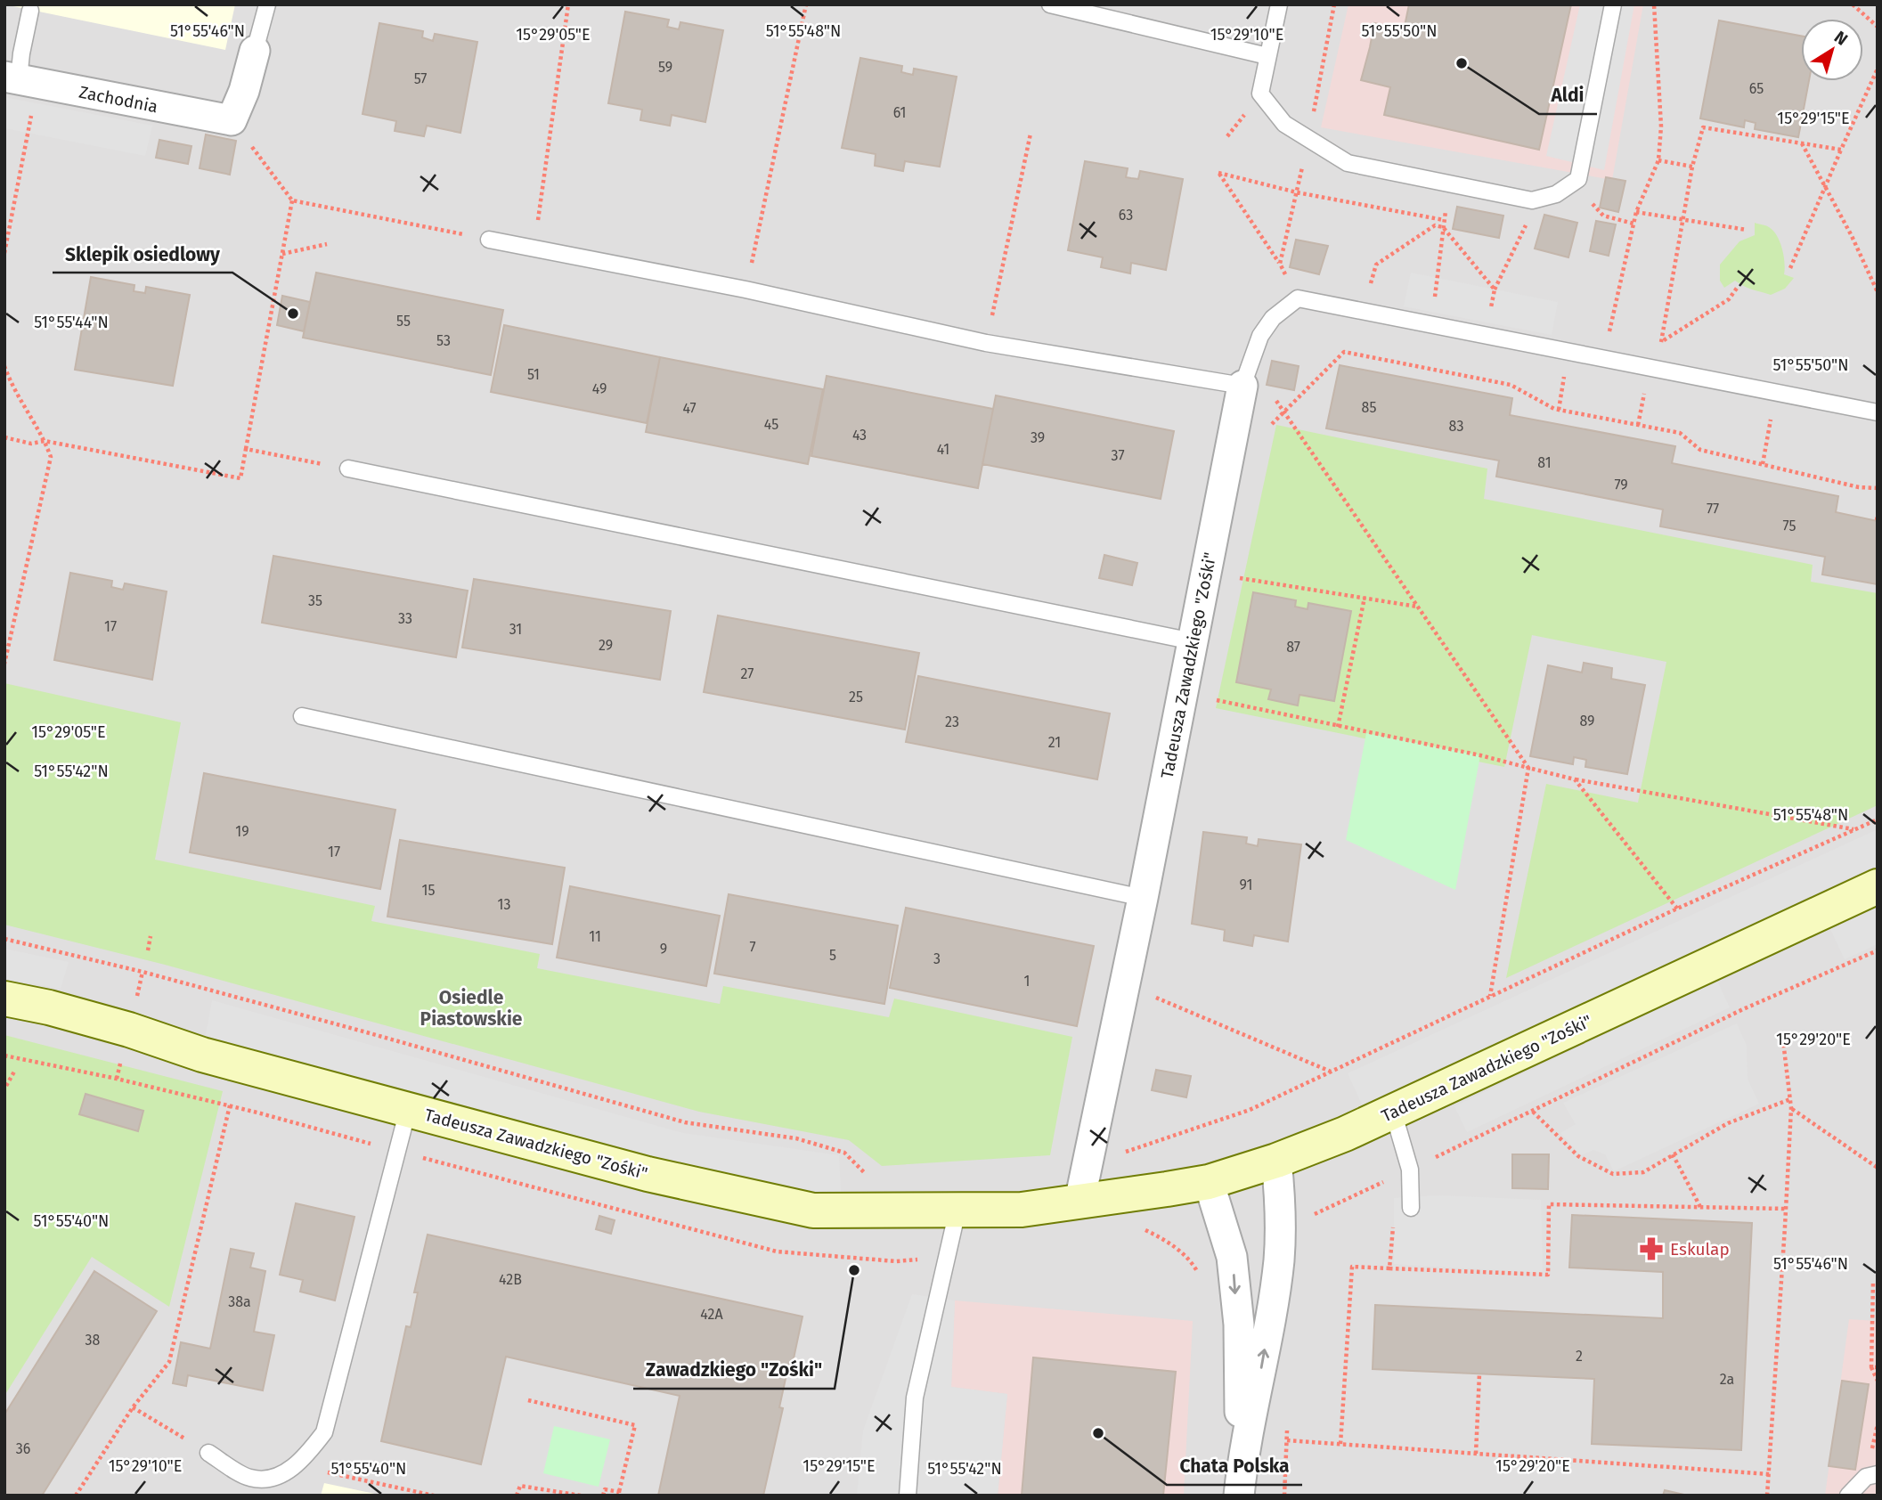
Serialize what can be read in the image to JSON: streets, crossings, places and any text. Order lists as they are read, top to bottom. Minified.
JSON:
{"streets":{"street":["Zachodnia","Tadeusza Zawadzkiego \"Zośki\""]},"districts":["Osiedle Piastowskie"],"places":{"other":["Aldi","Sklepik osiedlowy","Zawadzkiego \"Zośki\"","Chata Polska"],"pharmacy":["Eskulap"]},"house_numbers":["59","57","65","61","63","55","53","51","49","85","47","45","83","43","39","41","37","81","79","77","75","35","33","17","31","29","87","27","25","89","23","21","19","17","91","15","13","11","7","9","5","3","1","42B","38a","42A","38","2","2a","36"],"north":"top right","coordinates":["51°55'50\"N","51°55'46\"N","51°55'48\"N","15°29'05\"E","15°29'10\"E","15°29'15\"E","51°55'44\"N","51°55'42\"N","15°29'20\"E","51°55'40\"N"]}
